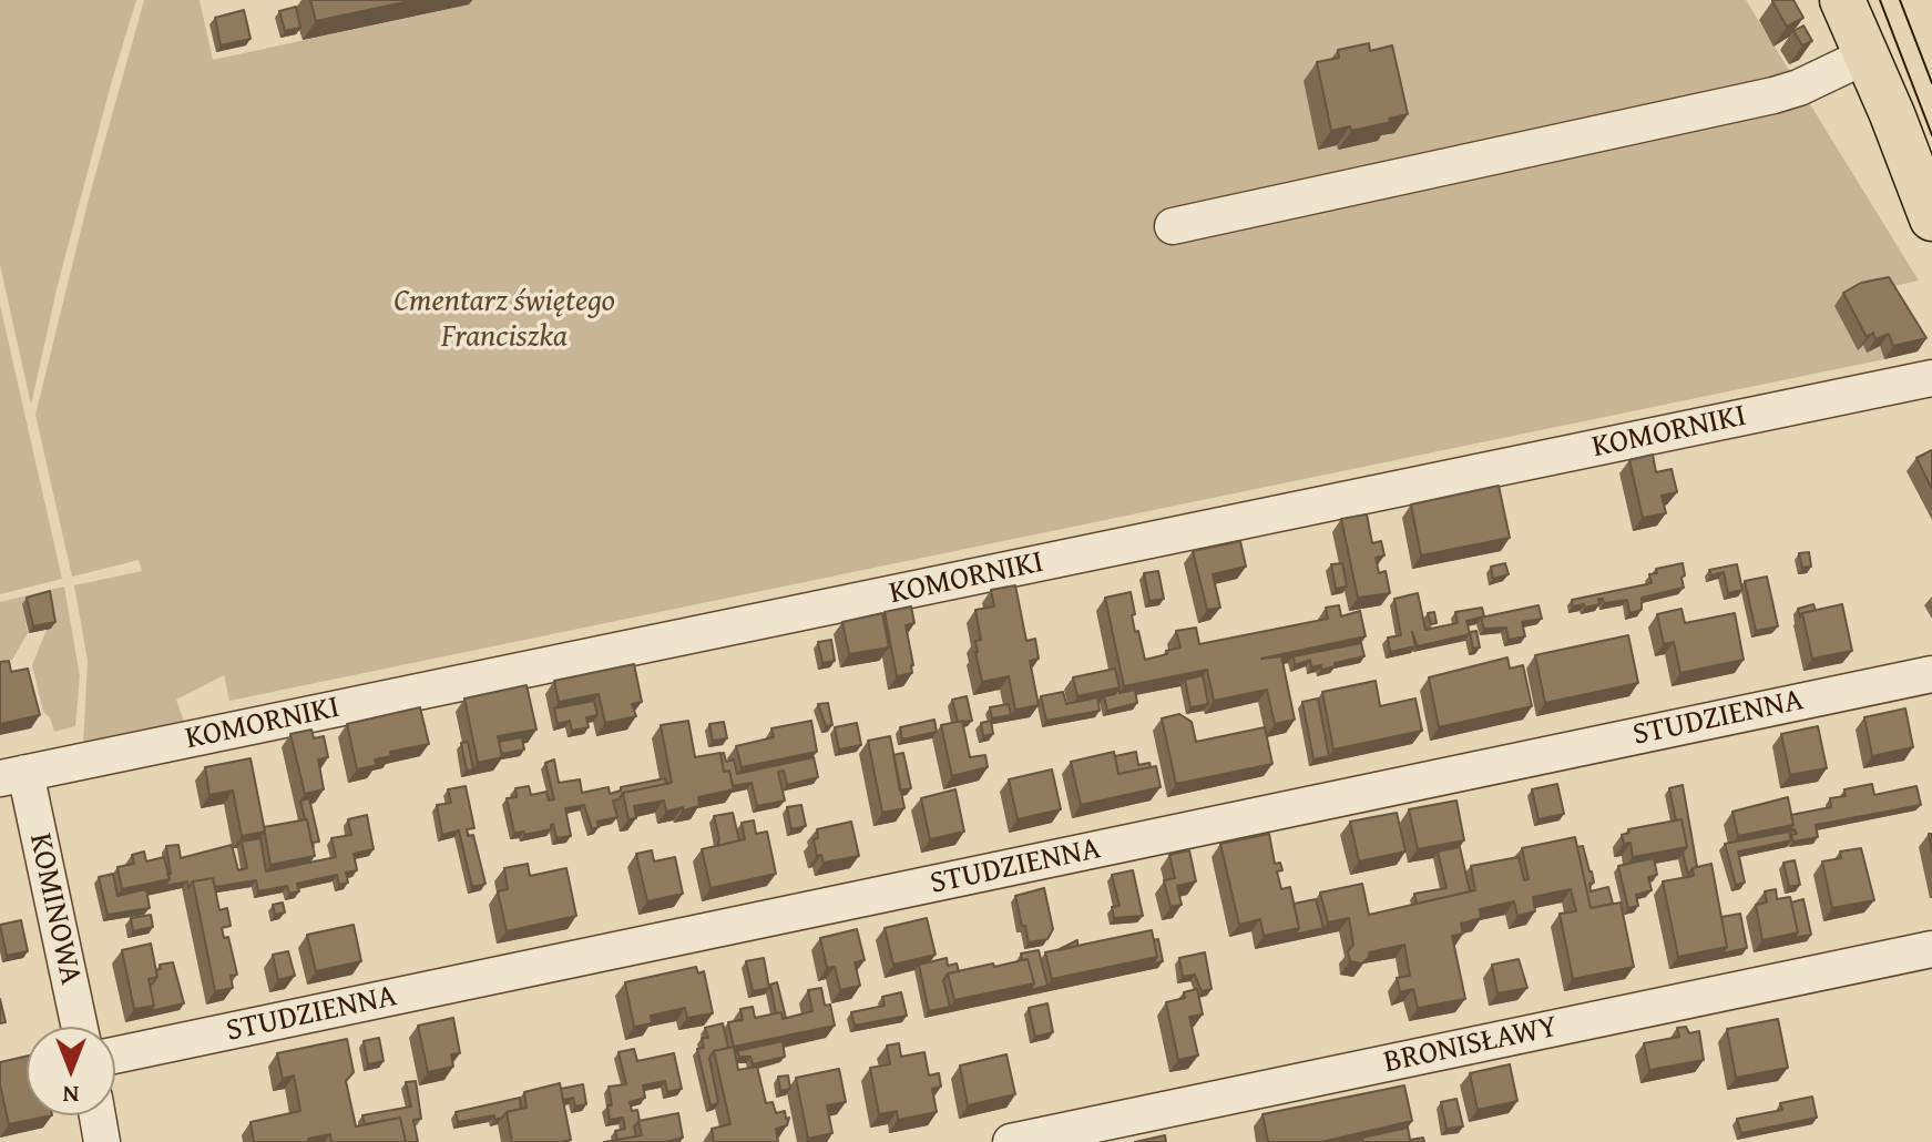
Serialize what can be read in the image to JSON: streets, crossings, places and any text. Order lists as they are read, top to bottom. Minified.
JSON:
{"streets":{"street":["KOMORNIKI","STUDZIENNA","KOMINOWA","BRONISŁAWY"]},"crossings":[["KOMORNIKI","KOMINOWA"]],"parks":["Cmentarz świętego Franciszka"],"north":"bottom"}
